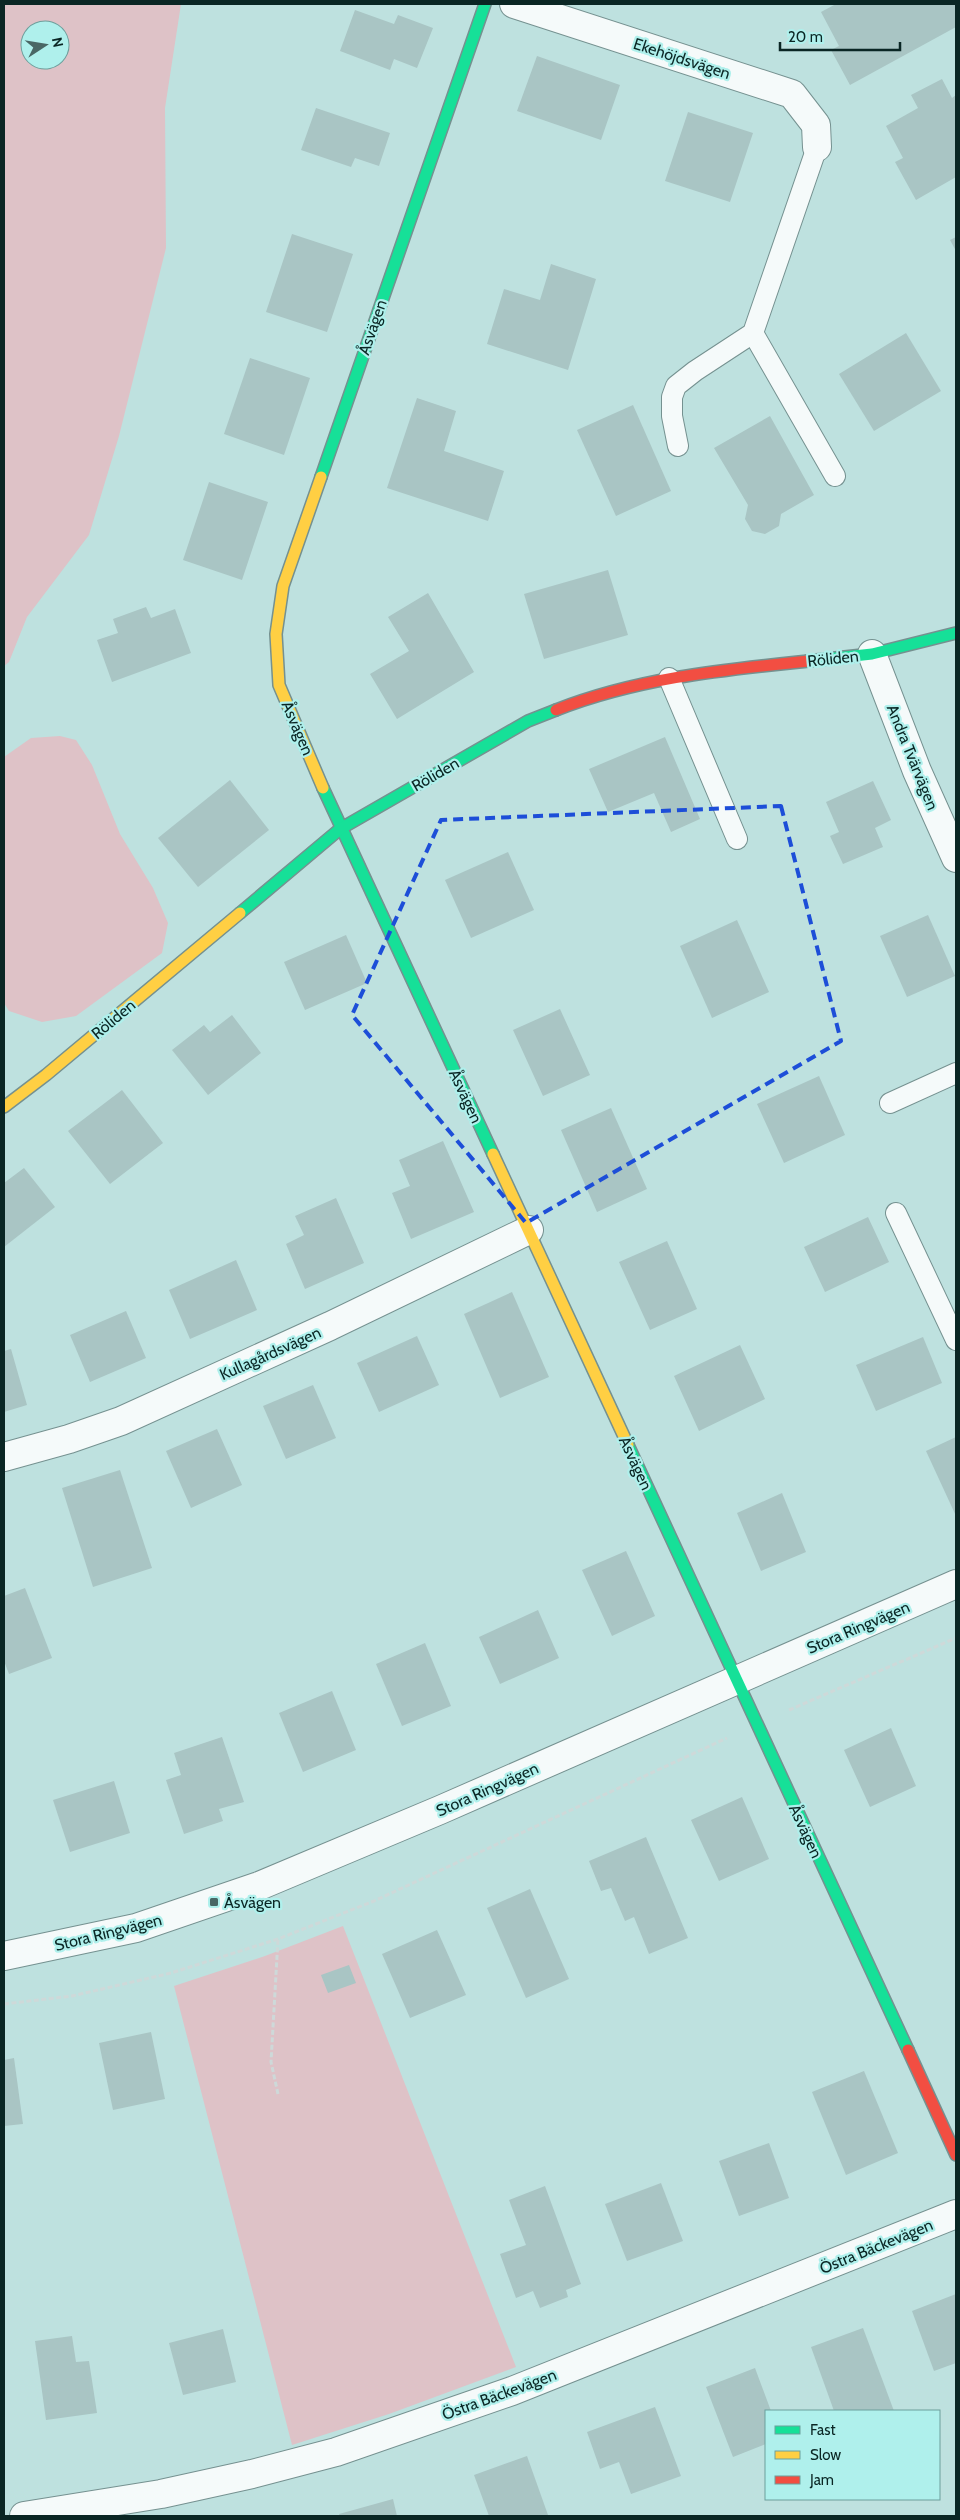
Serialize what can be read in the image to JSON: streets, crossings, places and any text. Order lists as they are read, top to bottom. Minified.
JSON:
{"streets":{"street":["Ekehöjdsvägen","Åsvägen","Röliden","Andra Tvärvägen","Kullagårdsvägen","Stora Ringvägen","Östra Bäckevägen"]},"crossings":[["Åsvägen","Röliden"],["Åsvägen","Kullagårdsvägen"],["Åsvägen","Stora Ringvägen"],["Röliden","Andra Tvärvägen"]],"places":{"transit":["Åsvägen"]},"legend":["Fast","Slow","Jam"],"scale_bar":"20 m","north":"right"}
